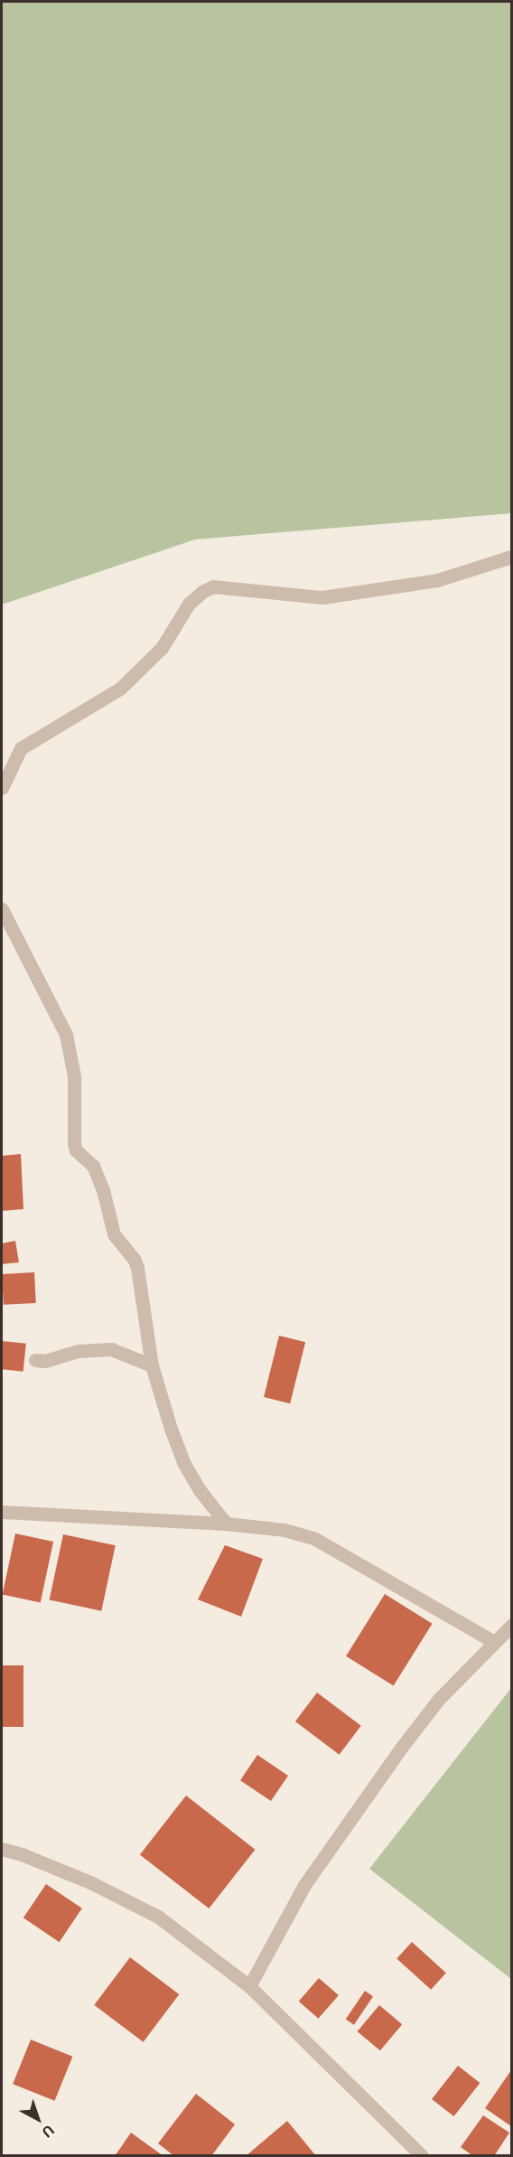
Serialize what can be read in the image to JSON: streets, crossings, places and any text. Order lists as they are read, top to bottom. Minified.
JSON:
{"north":"bottom right"}
